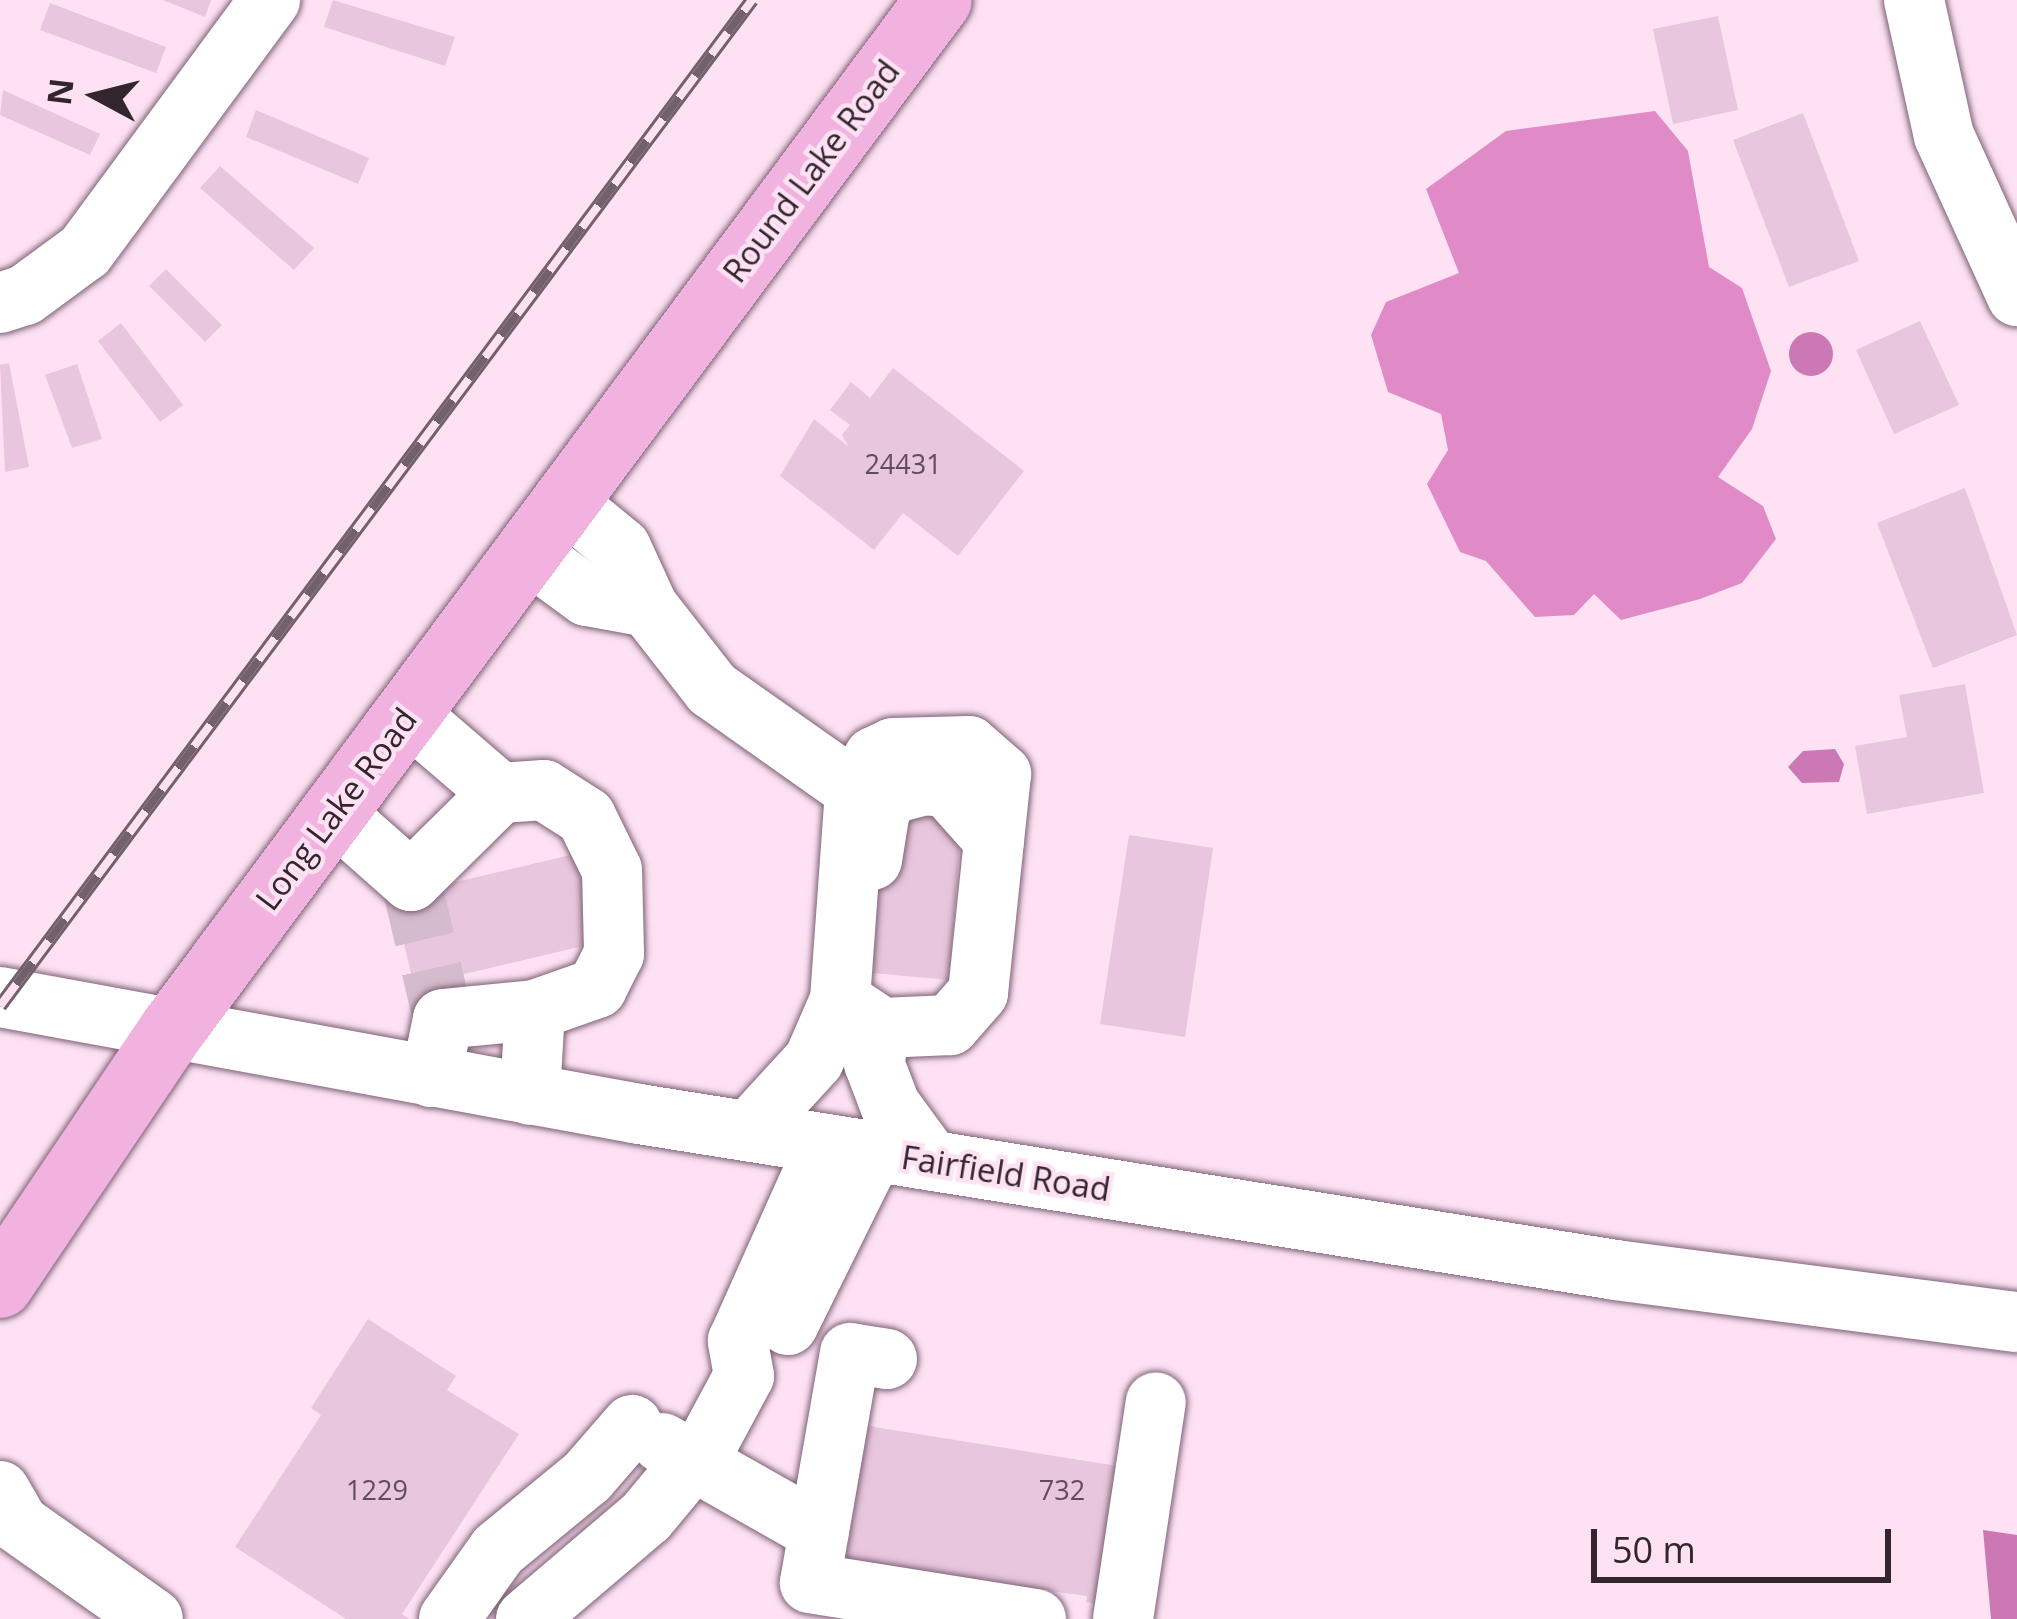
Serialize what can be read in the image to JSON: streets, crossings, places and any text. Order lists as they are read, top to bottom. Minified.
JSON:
{"streets":{"main road":["Round Lake Road","Long Lake Road"],"street":["Fairfield Road"]},"crossings":[["Round Lake Road","Long Lake Road"],["Long Lake Road","Fairfield Road"]],"house_numbers":["24431","1229","732"],"scale_bar":"50 m","north":"left"}
